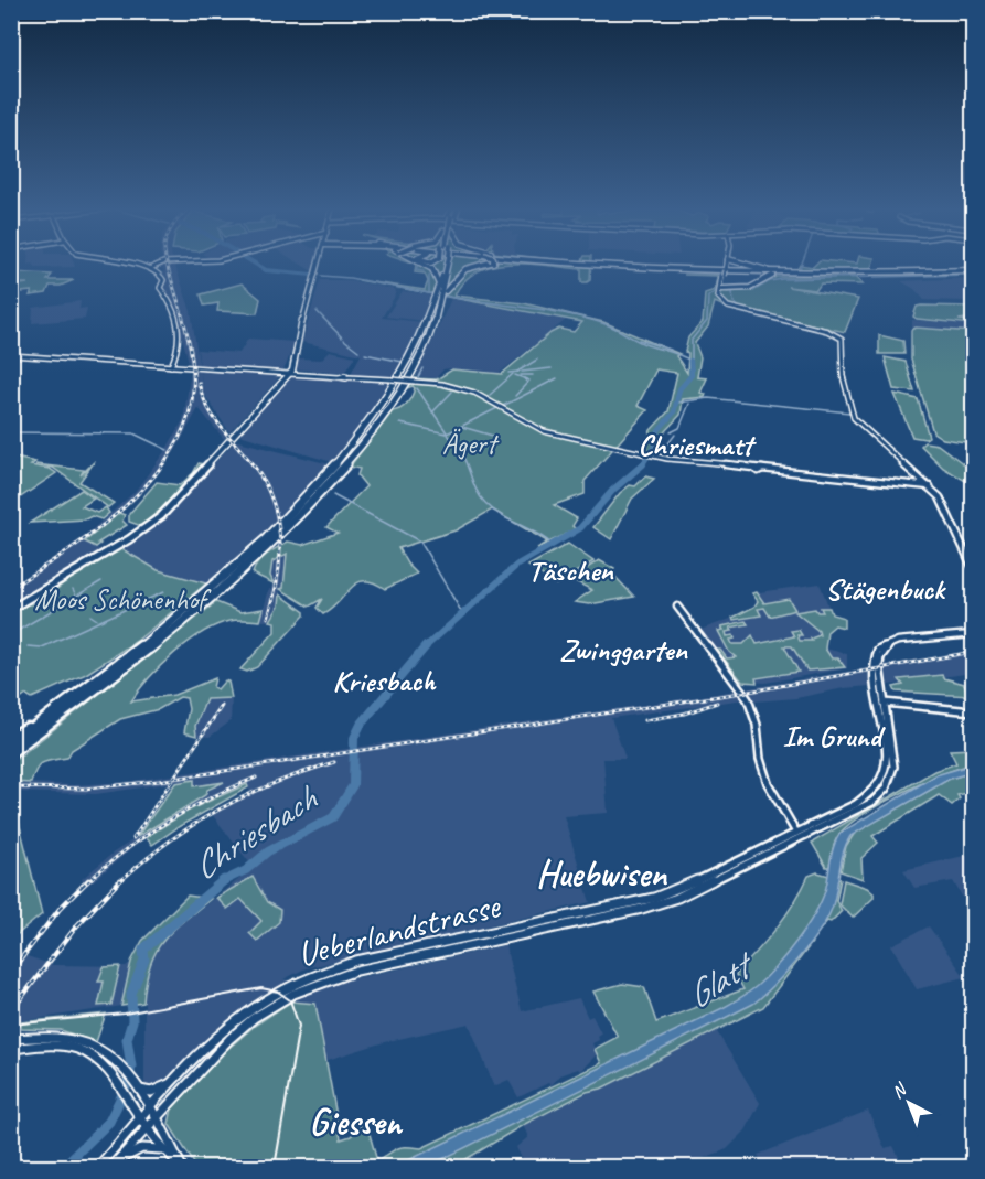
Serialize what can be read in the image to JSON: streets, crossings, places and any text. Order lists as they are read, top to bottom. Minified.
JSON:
{"streets":{"street":["Ueberlandstrasse"]},"districts":["Chriesmatt","Täschen","Stägenbuck","Zwinggarten","Kriesbach","Im Grund","Huebwisen","Giessen"],"water":["Chriesbach","Glatt"],"parks":["Ägert","Moos Schönenhof"],"north":"top left"}
